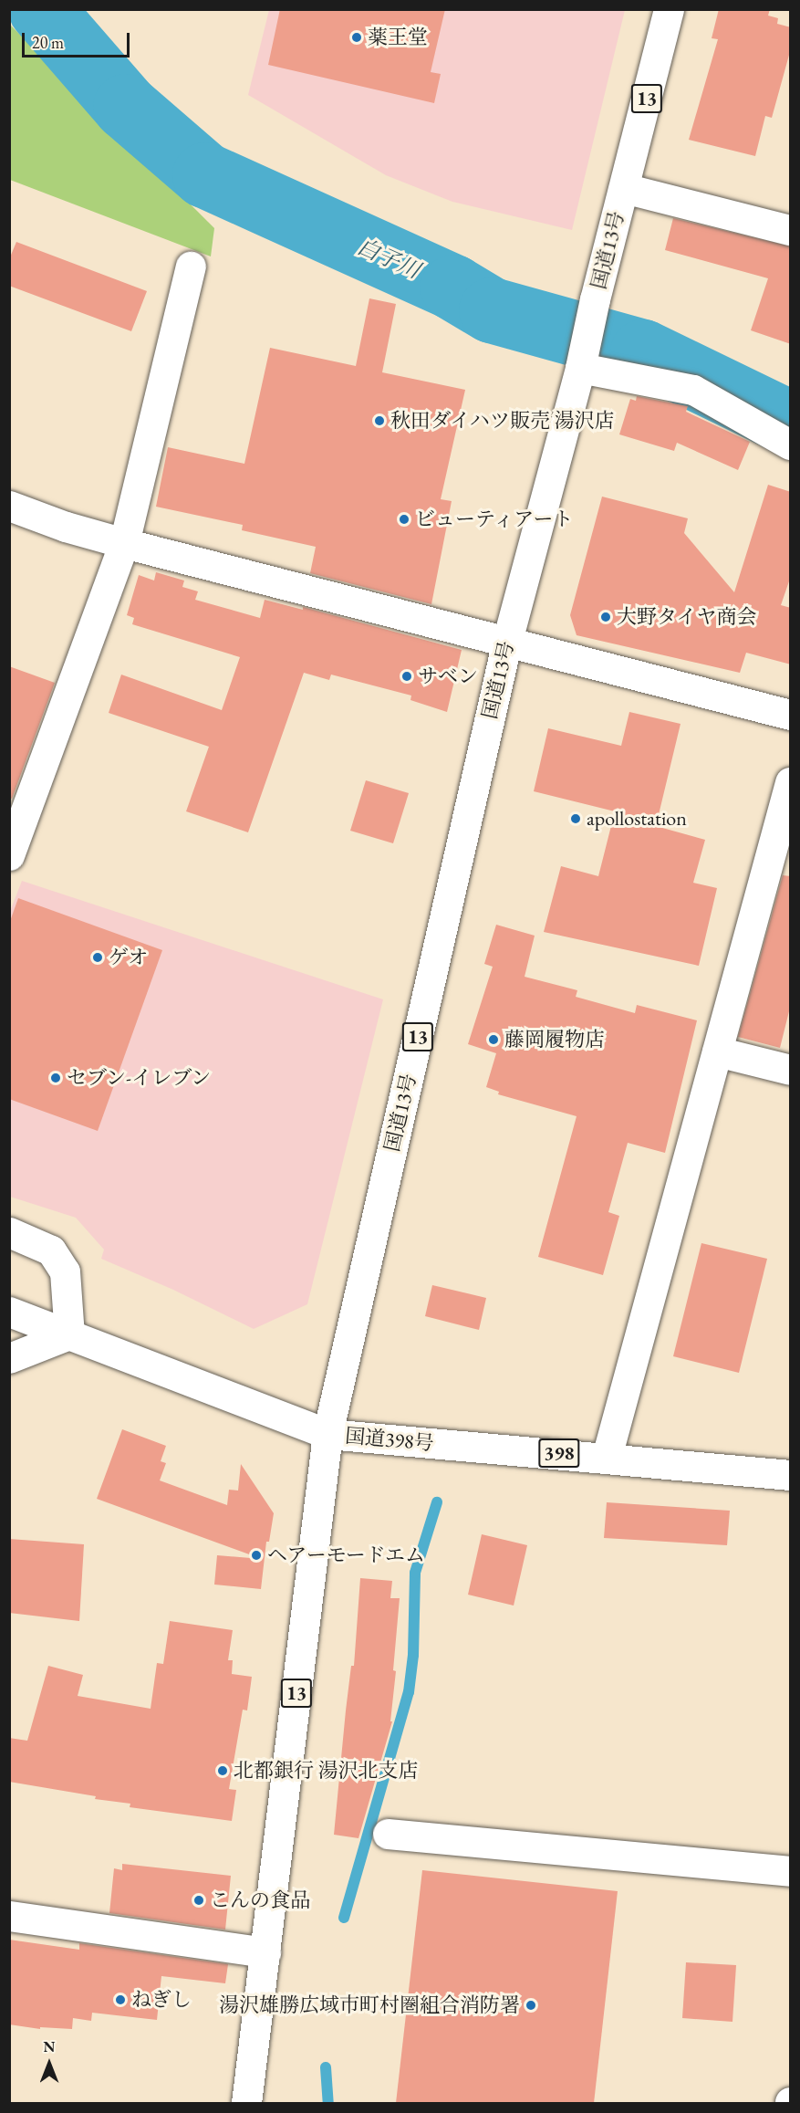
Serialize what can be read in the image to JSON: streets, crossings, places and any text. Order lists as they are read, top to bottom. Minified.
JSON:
{"streets":{"main road":["13","国道13号","国道398号","398"]},"crossings":[["国道13号","国道398号"]],"water":["白子川"],"places":["薬王堂","秋田ダイハツ販売 湯沢店","ビューティアート","大野タイヤ商会","サベン","apollostation","ゲオ","藤岡履物店","セブン-イレブン","ヘアーモードエム","北都銀行 湯沢北支店","こんの食品","ねぎし","湯沢雄勝広域市町村圏組合消防署"],"scale_bar":"20 m","north":"top"}
